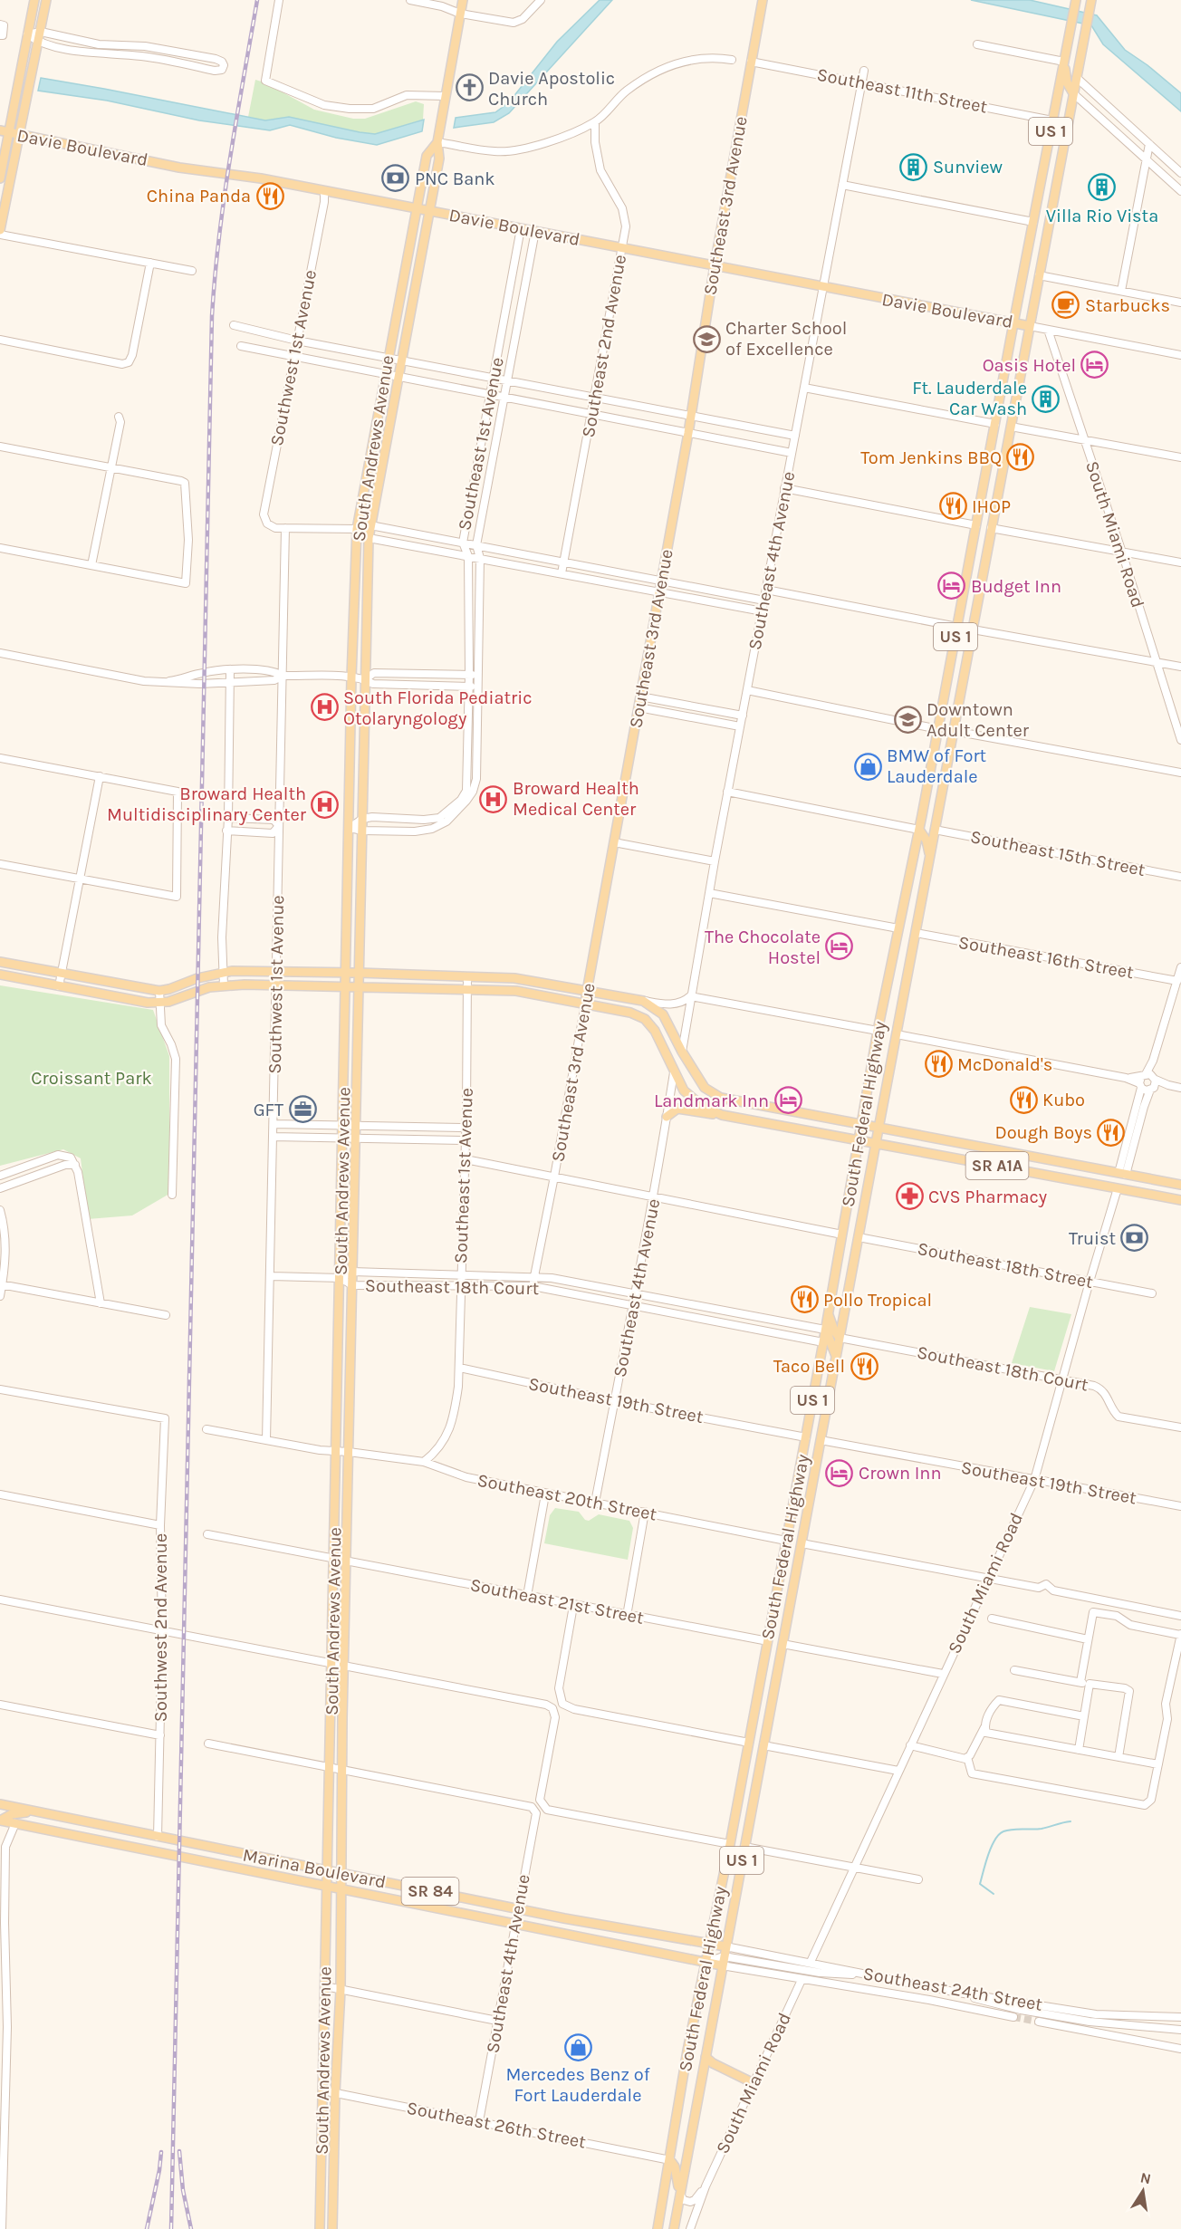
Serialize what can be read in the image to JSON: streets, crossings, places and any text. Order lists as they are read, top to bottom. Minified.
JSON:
{"streets":{"main road":["US 1","Davie Boulevard","Southeast 3rd Avenue","South Andrews Avenue","South Federal Highway","SR A1A","Marina Boulevard","SR 84"],"street":["Southeast 11th Street","Southeast 2nd Avenue","Southwest 1st Avenue","Southeast 1st Avenue","South Miami Road","Southeast 4th Avenue","Southeast 15th Street","Southeast 16th Street","Southeast 18th Street","Southeast 18th Court","Southeast 19th Street","Southeast 20th Street","Southeast 21st Street","Southwest 2nd Avenue","Southeast 24th Street","Southeast 26th Street"]},"crossings":[["Southeast 11th Street","Southeast 3rd Avenue"],["Southeast 11th Street","Southeast 4th Avenue"],["Southeast 11th Street","South Federal Highway"],["US 1","South Federal Highway"],["Davie Boulevard","Southeast 3rd Avenue"],["Davie Boulevard","Southeast 2nd Avenue"],["Davie Boulevard","Southwest 1st Avenue"],["Davie Boulevard","Southeast 1st Avenue"],["Davie Boulevard","South Andrews Avenue"],["Davie Boulevard","Southeast 4th Avenue"],["Davie Boulevard","South Federal Highway"],["Southeast 3rd Avenue","Southeast 18th Court"],["Southwest 1st Avenue","Southeast 20th Street"],["Southeast 1st Avenue","Southeast 18th Court"],["Southeast 1st Avenue","Southeast 19th Street"],["Southeast 1st Avenue","Southeast 20th Street"],["South Andrews Avenue","Southeast 4th Avenue"],["South Andrews Avenue","Southeast 18th Court"],["South Andrews Avenue","Southeast 20th Street"],["South Andrews Avenue","Southeast 21st Street"],["South Andrews Avenue","Marina Boulevard"],["South Andrews Avenue","Southeast 26th Street"],["South Miami Road","SR A1A"],["South Miami Road","Southeast 18th Street"],["South Miami Road","Southeast 18th Court"],["South Miami Road","Southeast 19th Street"],["South Miami Road","Southeast 24th Street"],["Southeast 4th Avenue","Southeast 18th Court"],["Southeast 4th Avenue","Southeast 19th Street"],["Southeast 4th Avenue","Southeast 20th Street"],["Southeast 4th Avenue","Marina Boulevard"],["Southeast 4th Avenue","Southeast 26th Street"],["Southeast 15th Street","South Federal Highway"],["Southeast 16th Street","South Federal Highway"],["South Federal Highway","SR A1A"],["South Federal Highway","Southeast 18th Street"],["South Federal Highway","Southeast 18th Court"],["South Federal Highway","Southeast 19th Street"],["South Federal Highway","Southeast 20th Street"],["South Federal Highway","Southeast 21st Street"],["South Federal Highway","Marina Boulevard"],["South Federal Highway","Southeast 24th Street"],["South Federal Highway","Southeast 26th Street"],["Southwest 2nd Avenue","Marina Boulevard"],["Marina Boulevard","Southeast 24th Street"]],"parks":["Croissant Park"],"places":{"church":["Davie Apostolic Church"],"building":["Sunview","Villa Rio Vista","Ft. Lauderdale Car Wash"],"bank":["PNC Bank","Truist"],"restaurant":["China Panda","Tom Jenkins BBQ","IHOP","McDonald's","Kubo","Dough Boys","Pollo Tropical","Taco Bell"],"cafe":["Starbucks"],"school or university":["Charter School of Excellence","Downtown Adult Center"],"hotel":["Oasis Hotel","Budget Inn","The Chocolate Hostel","Landmark Inn","Crown Inn"],"hospital":["South Florida Pediatric Otolaryngology","Broward Health Medical Center","Broward Health Multidisciplinary Center"],"shop":["BMW of Fort Lauderdale","Mercedes Benz of Fort Lauderdale"],"office":["GFT"],"pharmacy":["CVS Pharmacy"]},"north":"top"}
